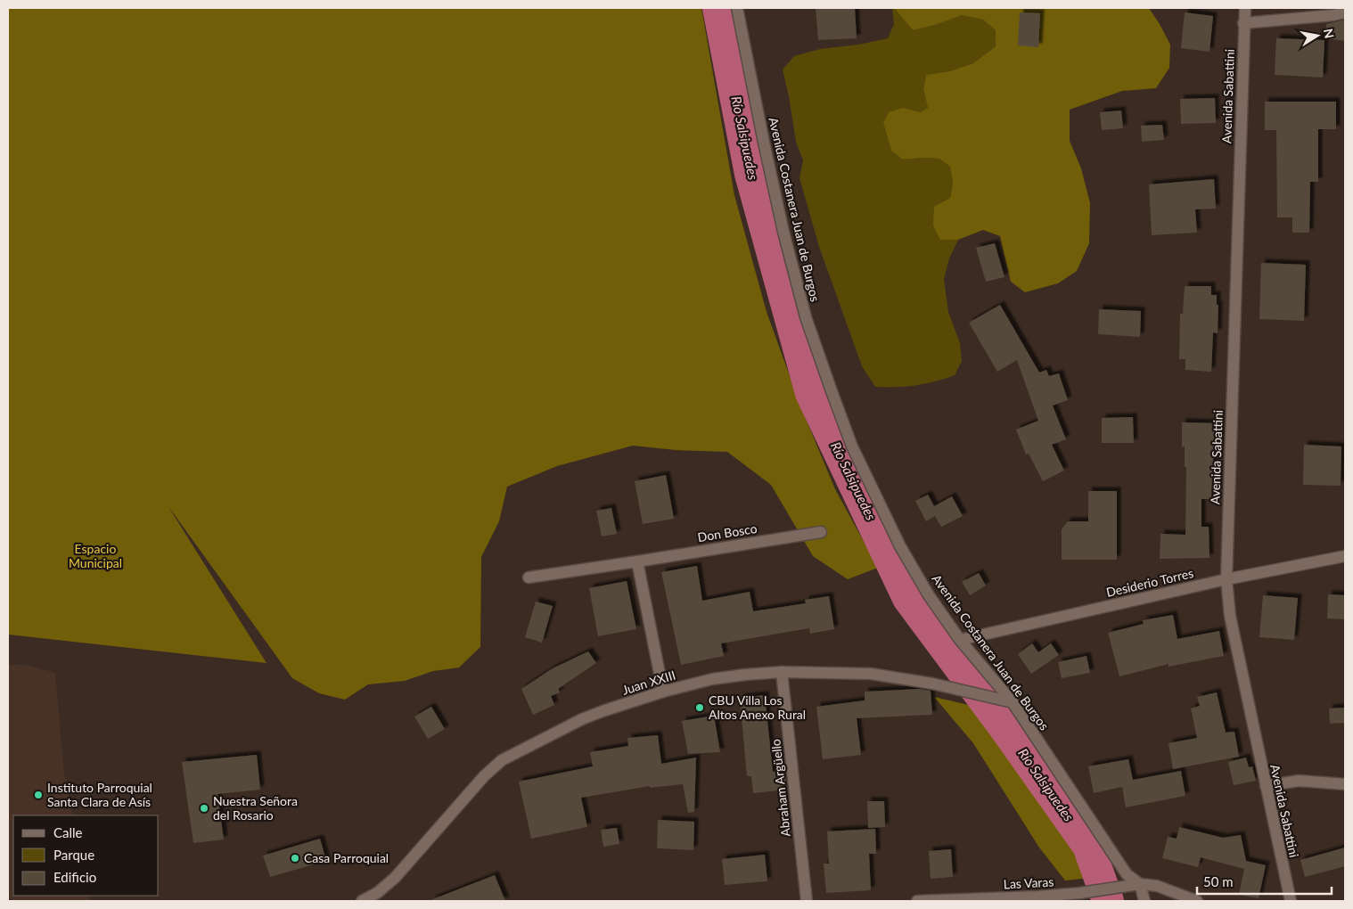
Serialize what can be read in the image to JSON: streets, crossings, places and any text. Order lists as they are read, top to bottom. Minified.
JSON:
{"streets":{"street":["Avenida Sabattini","Avenida Costanera Juan de Burgos","Don Bosco","Desiderio Torres","Juan XXIII","Abraham Argüello","Las Varas"]},"crossings":[["Avenida Sabattini","Desiderio Torres"],["Avenida Costanera Juan de Burgos","Desiderio Torres"],["Avenida Costanera Juan de Burgos","Juan XXIII"],["Avenida Costanera Juan de Burgos","Las Varas"],["Juan XXIII","Abraham Argüello"]],"water":["Río Salsipuedes"],"parks":["Espacio Municipal"],"places":["CBU Villa Los Altos Anexo Rural","Instituto Parroquial Santa Clara de Asís","Nuestra Señora del Rosario","Casa Parroquial"],"legend":["Calle","Parque","Edificio"],"scale_bar":"50 m","north":"right"}
